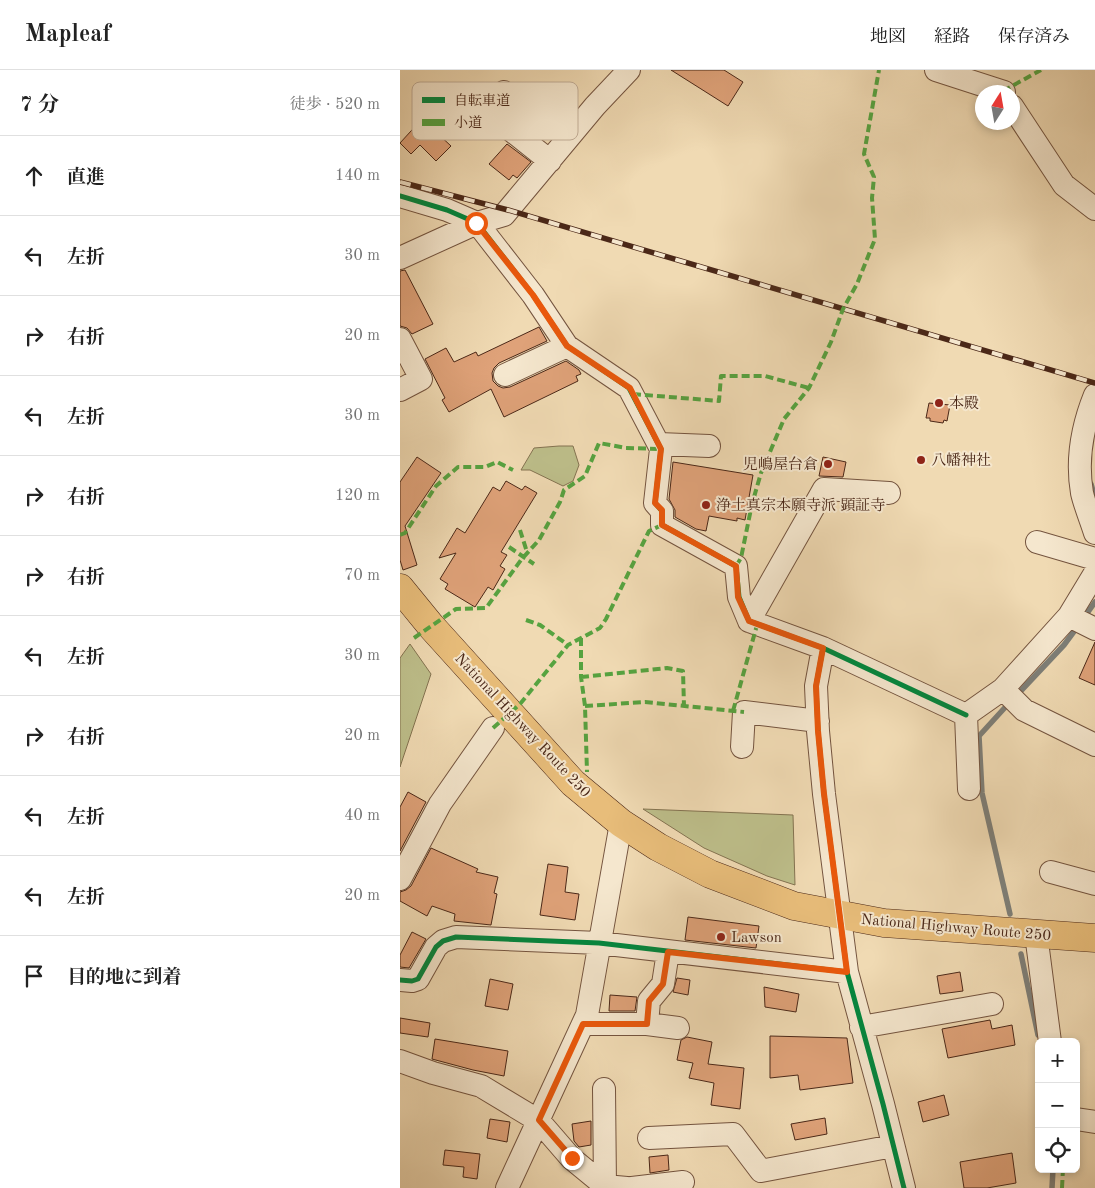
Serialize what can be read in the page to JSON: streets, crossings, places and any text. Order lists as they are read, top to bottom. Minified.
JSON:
{"streets":{"highway":["National Highway Route 250"]},"places":["本殿","八幡神社","児嶋屋台倉","浄土真宗本願寺派 顕証寺","Lawson"],"legend":["自転車道","小道"],"north":"top","page":{"header":"Mapleaf","nav":["地図","経路","保存済み"],"heading":["7 分","徒歩 · 520 m"],"list":[["直進","140 m"],["左折","30 m"],["右折","20 m"],["左折","30 m"],["右折","120 m"],["右折","70 m"],["左折","30 m"],["右折","20 m"],["左折","40 m"],["左折","20 m"],"目的地に到着"],"map_buttons":["+","−"]}}
